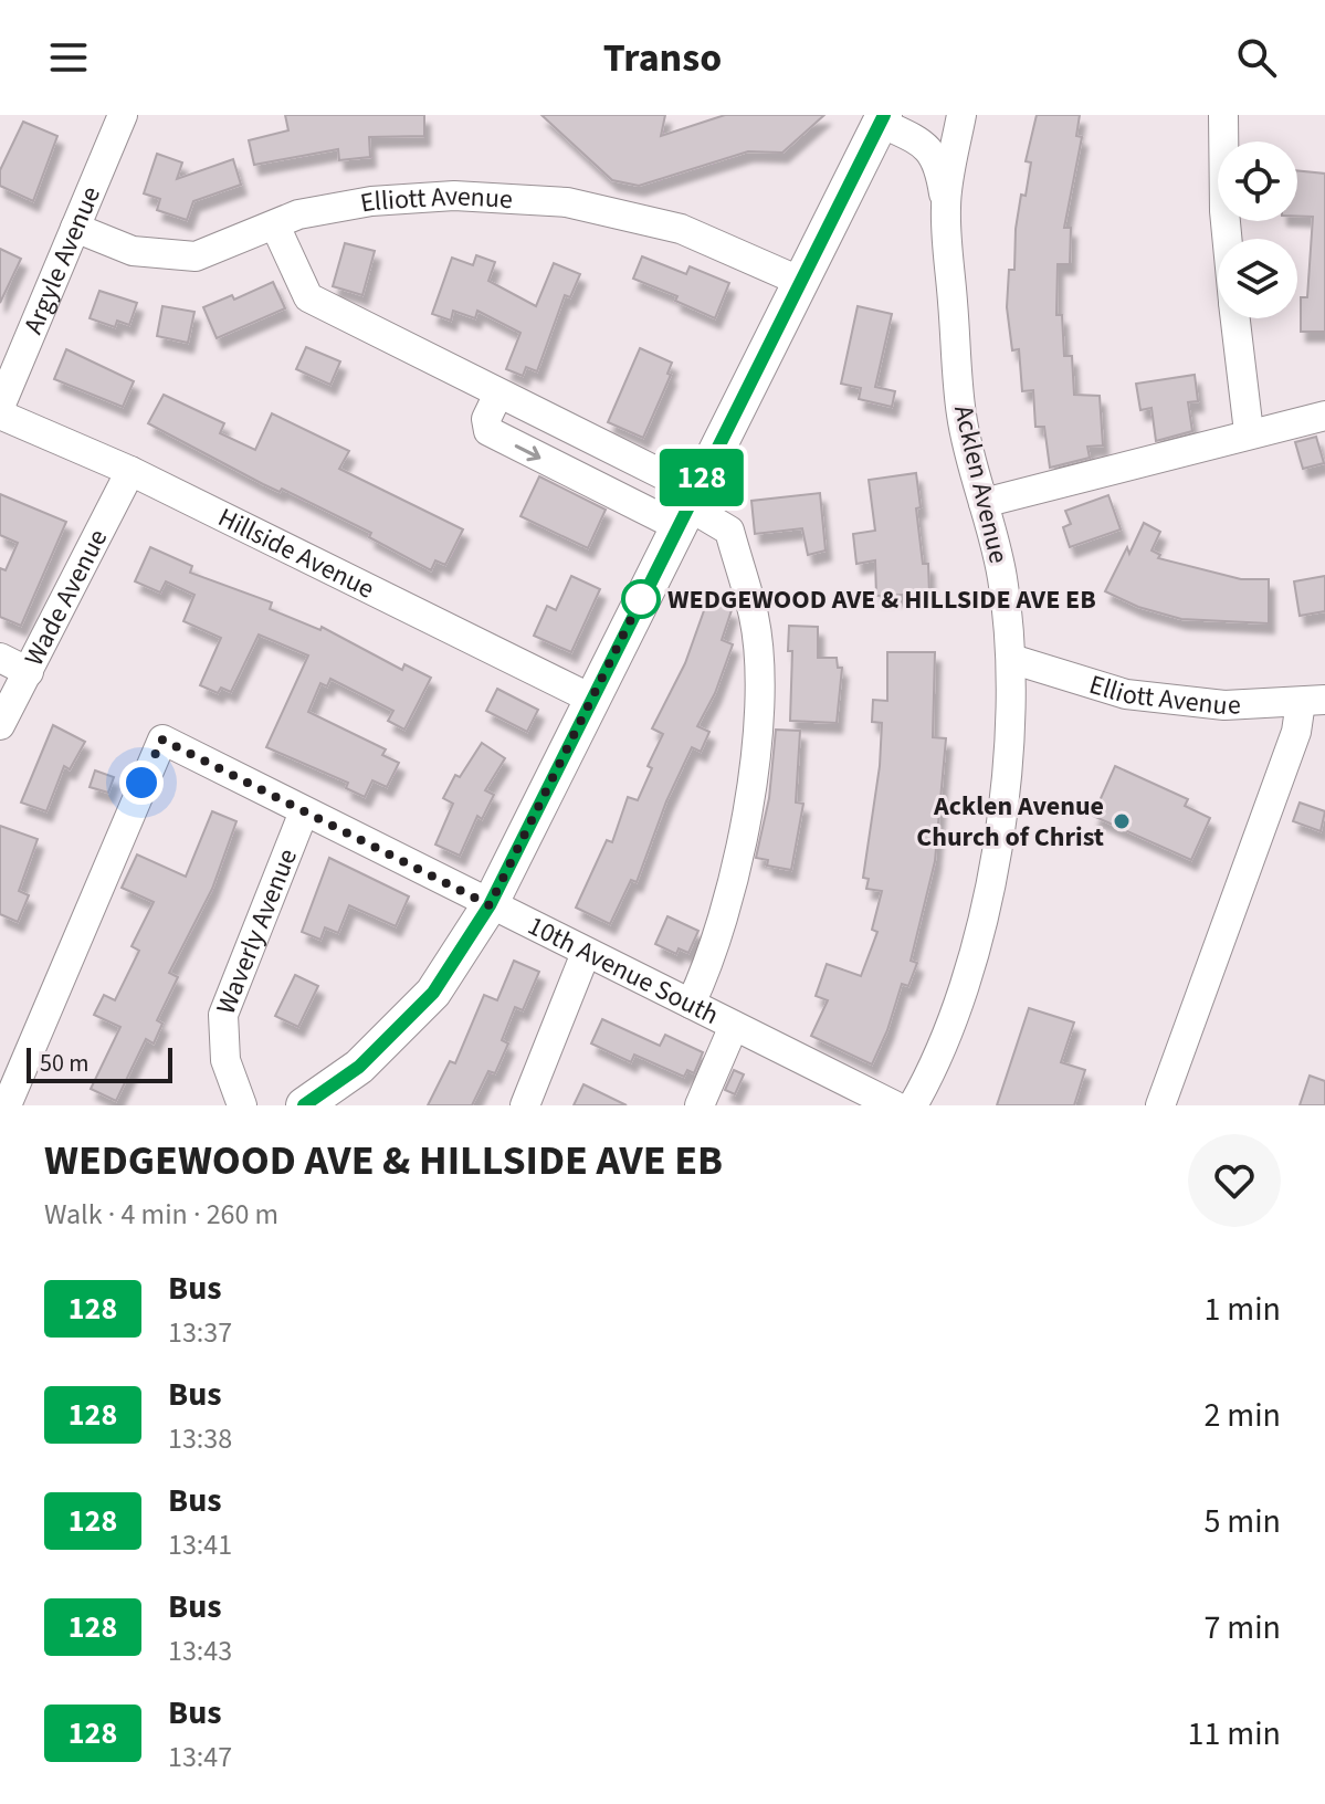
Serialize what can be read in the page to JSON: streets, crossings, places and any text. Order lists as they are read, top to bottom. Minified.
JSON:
{"streets":{"street":["Elliott Avenue","Argyle Avenue","Acklen Avenue","Hillside Avenue","Wade Avenue","Waverly Avenue","10th Avenue South"]},"crossings":[["Elliott Avenue","Argyle Avenue"],["Elliott Avenue","Acklen Avenue"],["Hillside Avenue","Wade Avenue"],["Waverly Avenue","10th Avenue South"]],"places":["WEDGEWOOD AVE & HILLSIDE AVE EB","Acklen Avenue Church of Christ"],"lines":["bus line 128"],"scale_bar":"50 m","page":{"header":"Transo","on_map":"128","scale":"50 m","heading":["WEDGEWOOD AVE & HILLSIDE AVE EB","Walk · 4 min · 260 m"],"list":[{"mark":"128","name":"Bus","note":"13:37","value":"1 min"},{"mark":"128","name":"Bus","note":"13:38","value":"2 min"},{"mark":"128","name":"Bus","note":"13:41","value":"5 min"},{"mark":"128","name":"Bus","note":"13:43","value":"7 min"},{"mark":"128","name":"Bus","note":"13:47","value":"11 min"}]}}
